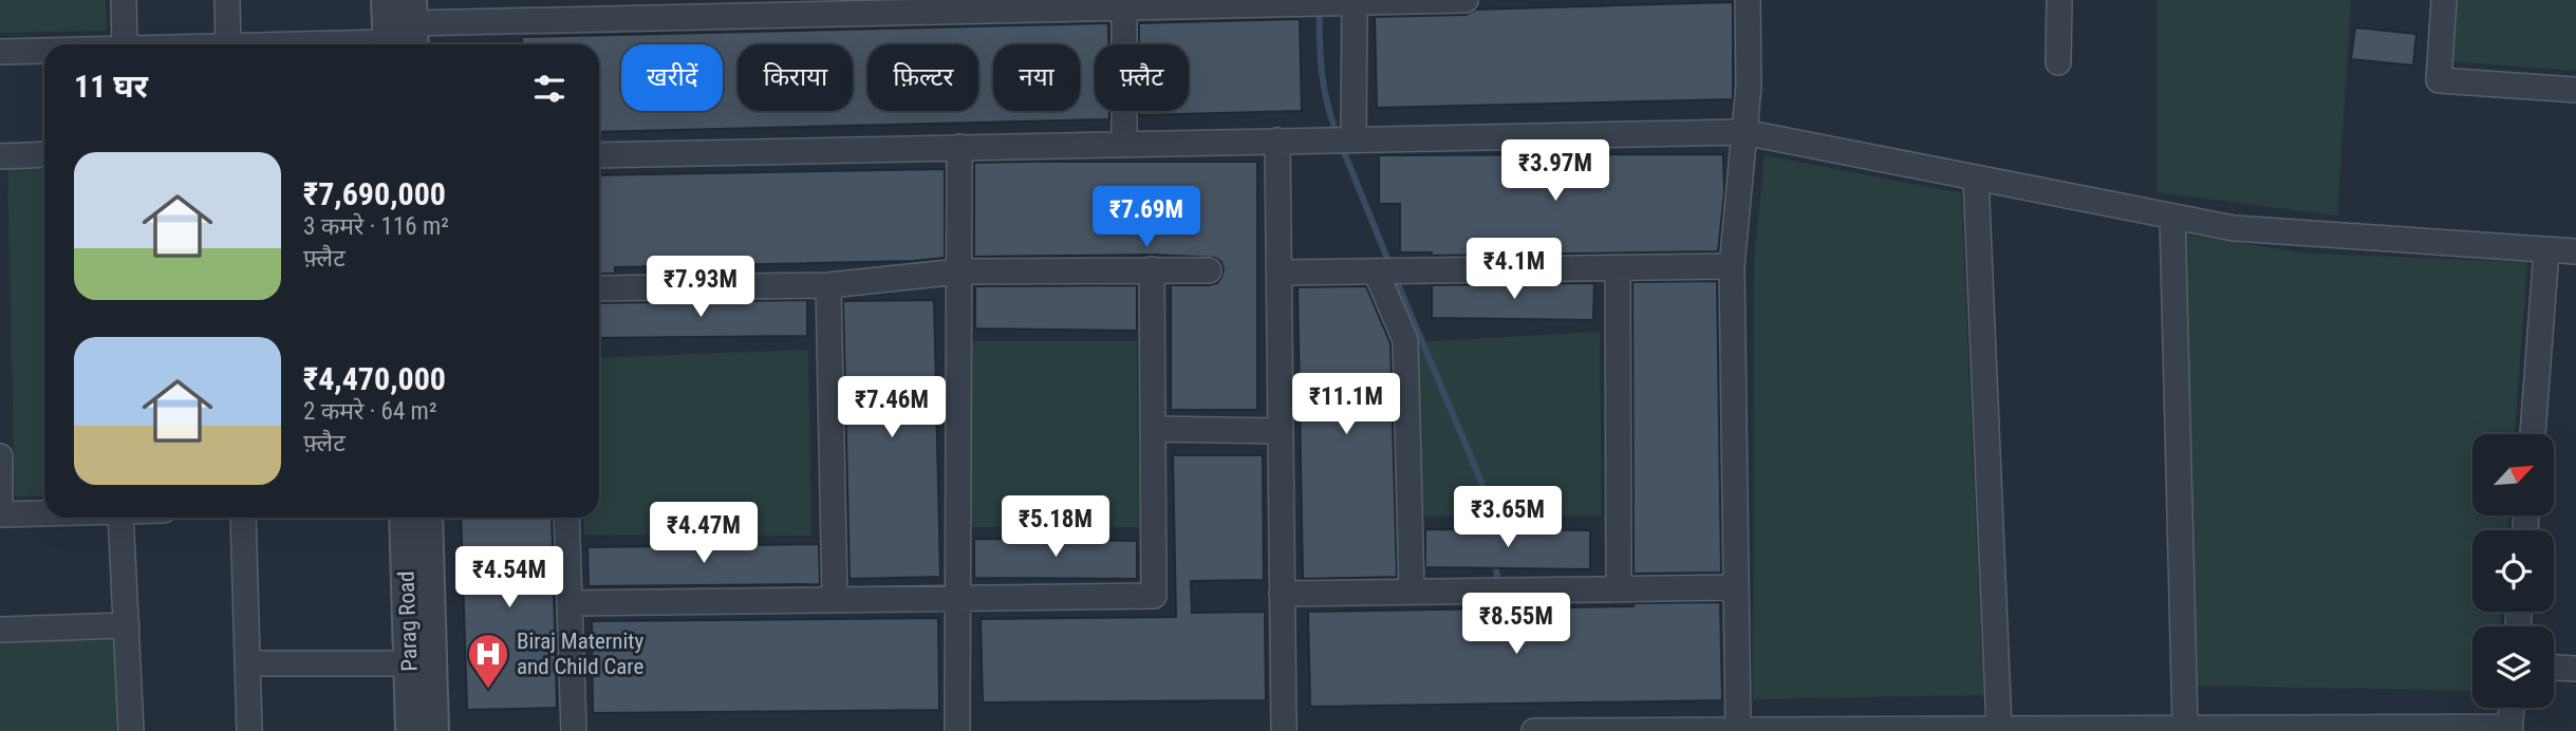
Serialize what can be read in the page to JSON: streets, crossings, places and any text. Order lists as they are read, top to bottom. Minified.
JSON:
{"streets":{"street":["Parag Road"]},"places":{"hospital":["Biraj Maternity and Child Care"]},"north":"top right","page":{"chip":["खरीदें","किराया","फ़िल्टर","नया","फ़्लैट"],"heading":"11 घर","list":[{"name":"₹7,690,000","note":"3 कमरे · 116 m² · फ़्लैट"},{"name":"₹4,470,000","note":"2 कमरे · 64 m² · फ़्लैट"}],"price":["₹3.97M","₹7.69M","₹4.1M","₹7.93M","₹11.1M","₹7.46M","₹3.65M","₹5.18M","₹4.47M","₹4.54M","₹8.55M"]}}
